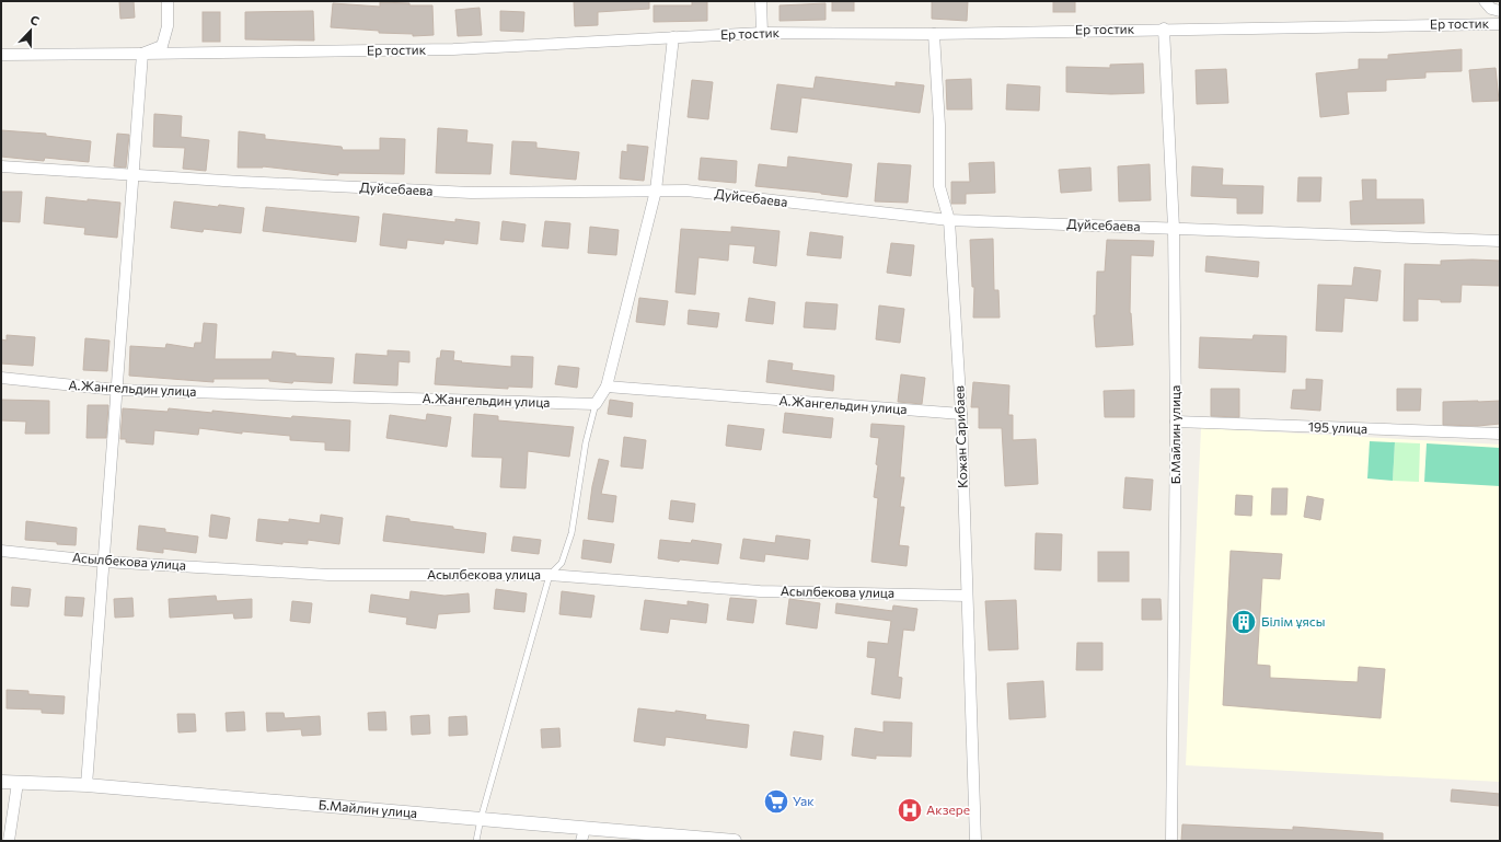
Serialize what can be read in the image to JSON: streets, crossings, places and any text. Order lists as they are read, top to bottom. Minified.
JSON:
{"streets":{"street":["Ер тостик","Дуйсебаева","А.Жангельдин улица","195 улица","Б.Майлин улица","Кожан Сарибаев","Асылбекова улица"]},"crossings":[["Ер тостик","Б.Майлин улица"],["Ер тостик","Кожан Сарибаев"],["Дуйсебаева","Б.Майлин улица"],["Дуйсебаева","Кожан Сарибаев"],["А.Жангельдин улица","Кожан Сарибаев"],["195 улица","Б.Майлин улица"],["Кожан Сарибаев","Асылбекова улица"]],"places":{"building":["Білім ұясы"],"supermarket":["Уак"],"hospital":["Акзере"]},"north":"top"}
